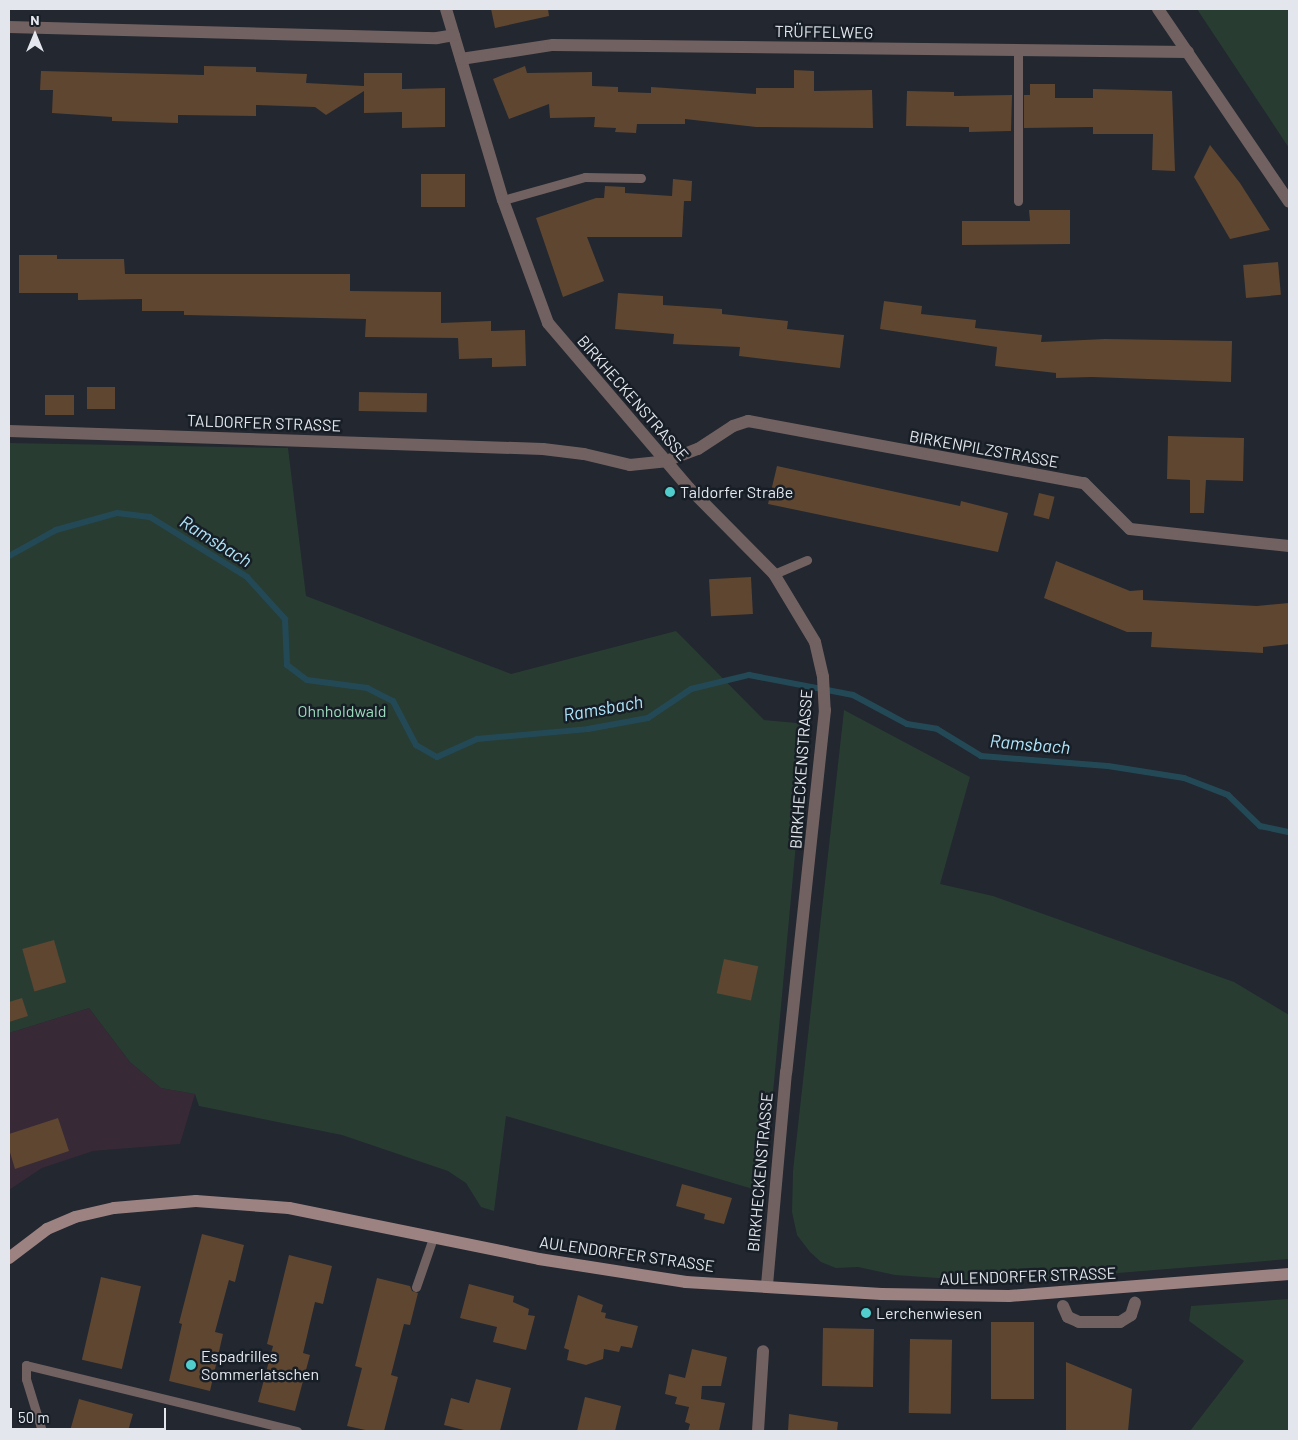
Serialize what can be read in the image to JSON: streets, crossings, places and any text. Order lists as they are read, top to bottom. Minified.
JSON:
{"streets":{"main road":["AULENDORFER STRASSE"],"street":["TRÜFFELWEG","BIRKHECKENSTRASSE","TALDORFER STRASSE","BIRKENPILZSTRASSE"]},"crossings":[["TRÜFFELWEG","BIRKHECKENSTRASSE"],["BIRKHECKENSTRASSE","TALDORFER STRASSE"],["BIRKHECKENSTRASSE","BIRKENPILZSTRASSE"],["BIRKHECKENSTRASSE","AULENDORFER STRASSE"],["TALDORFER STRASSE","BIRKENPILZSTRASSE"]],"water":["Ramsbach"],"parks":["Ohnholdwald"],"places":["Taldorfer Straße","Lerchenwiesen","Espadrilles Sommerlatschen"],"scale_bar":"50 m","north":"top"}
